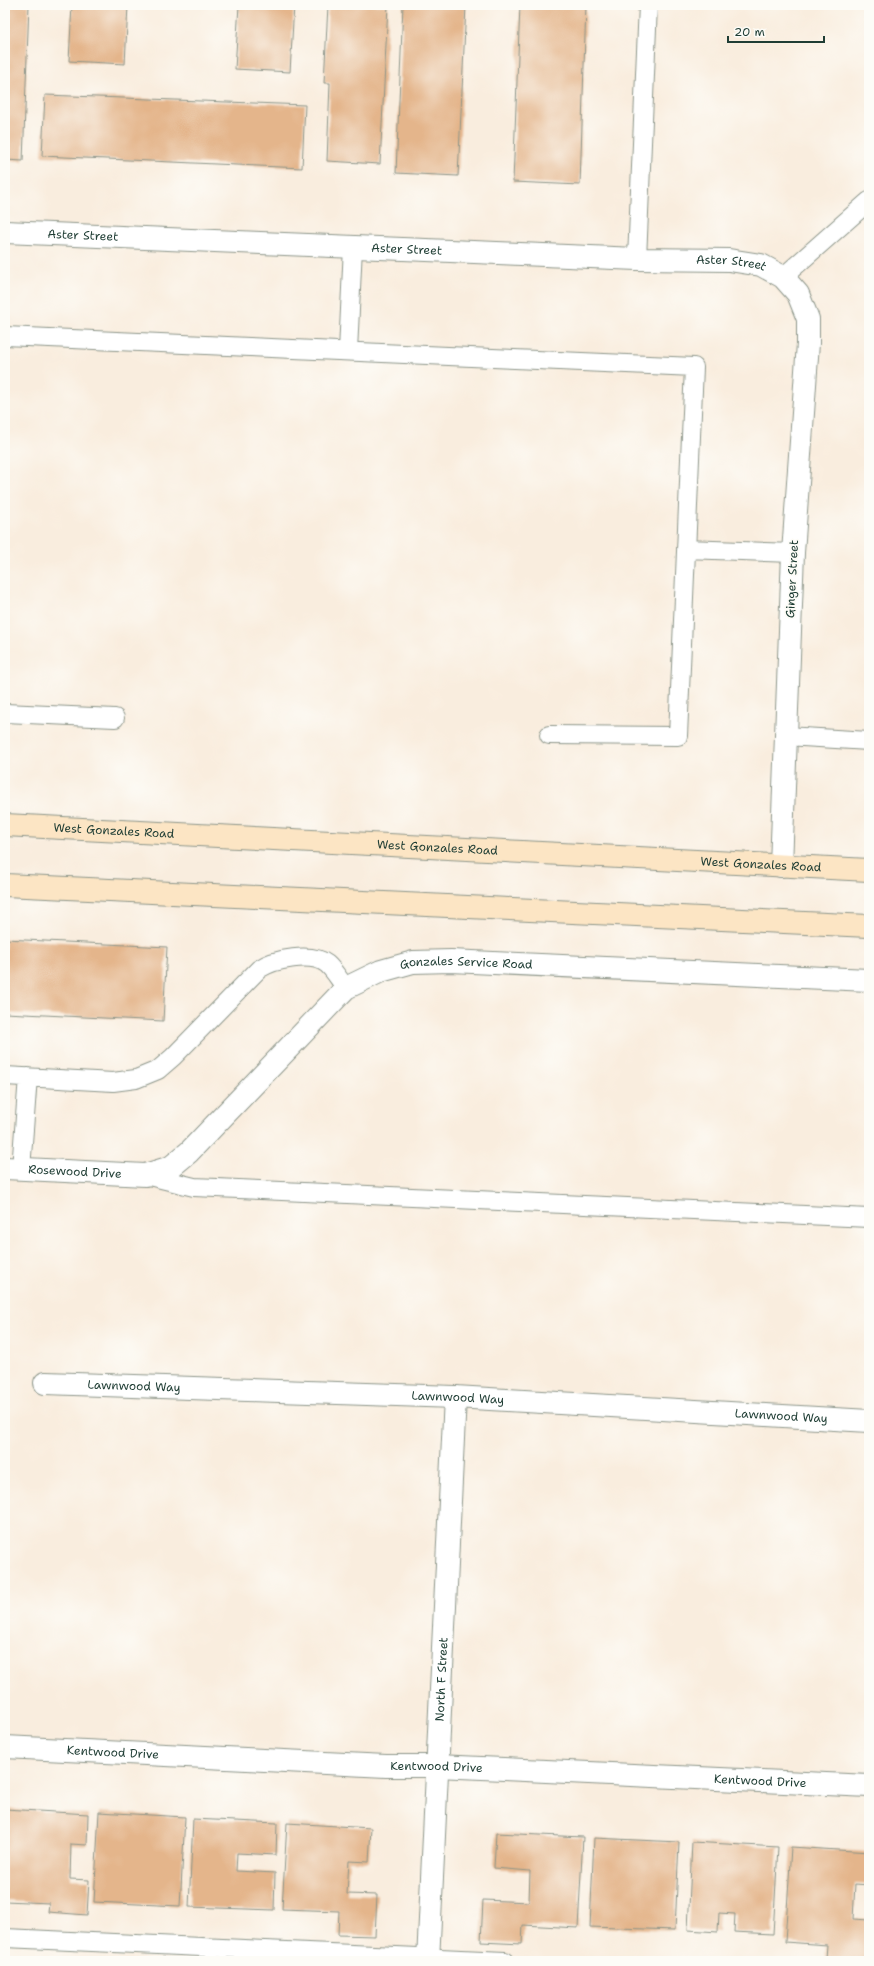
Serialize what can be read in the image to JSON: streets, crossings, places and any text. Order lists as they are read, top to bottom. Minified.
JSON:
{"streets":{"main road":["West Gonzales Road"],"street":["Aster Street","Ginger Street","Gonzales Service Road","Rosewood Drive","Lawnwood Way","North F Street","Kentwood Drive"]},"crossings":[["Aster Street","Ginger Street"],["Ginger Street","West Gonzales Road"],["Gonzales Service Road","Rosewood Drive"],["Lawnwood Way","North F Street"],["North F Street","Kentwood Drive"]],"scale_bar":"20 m"}
